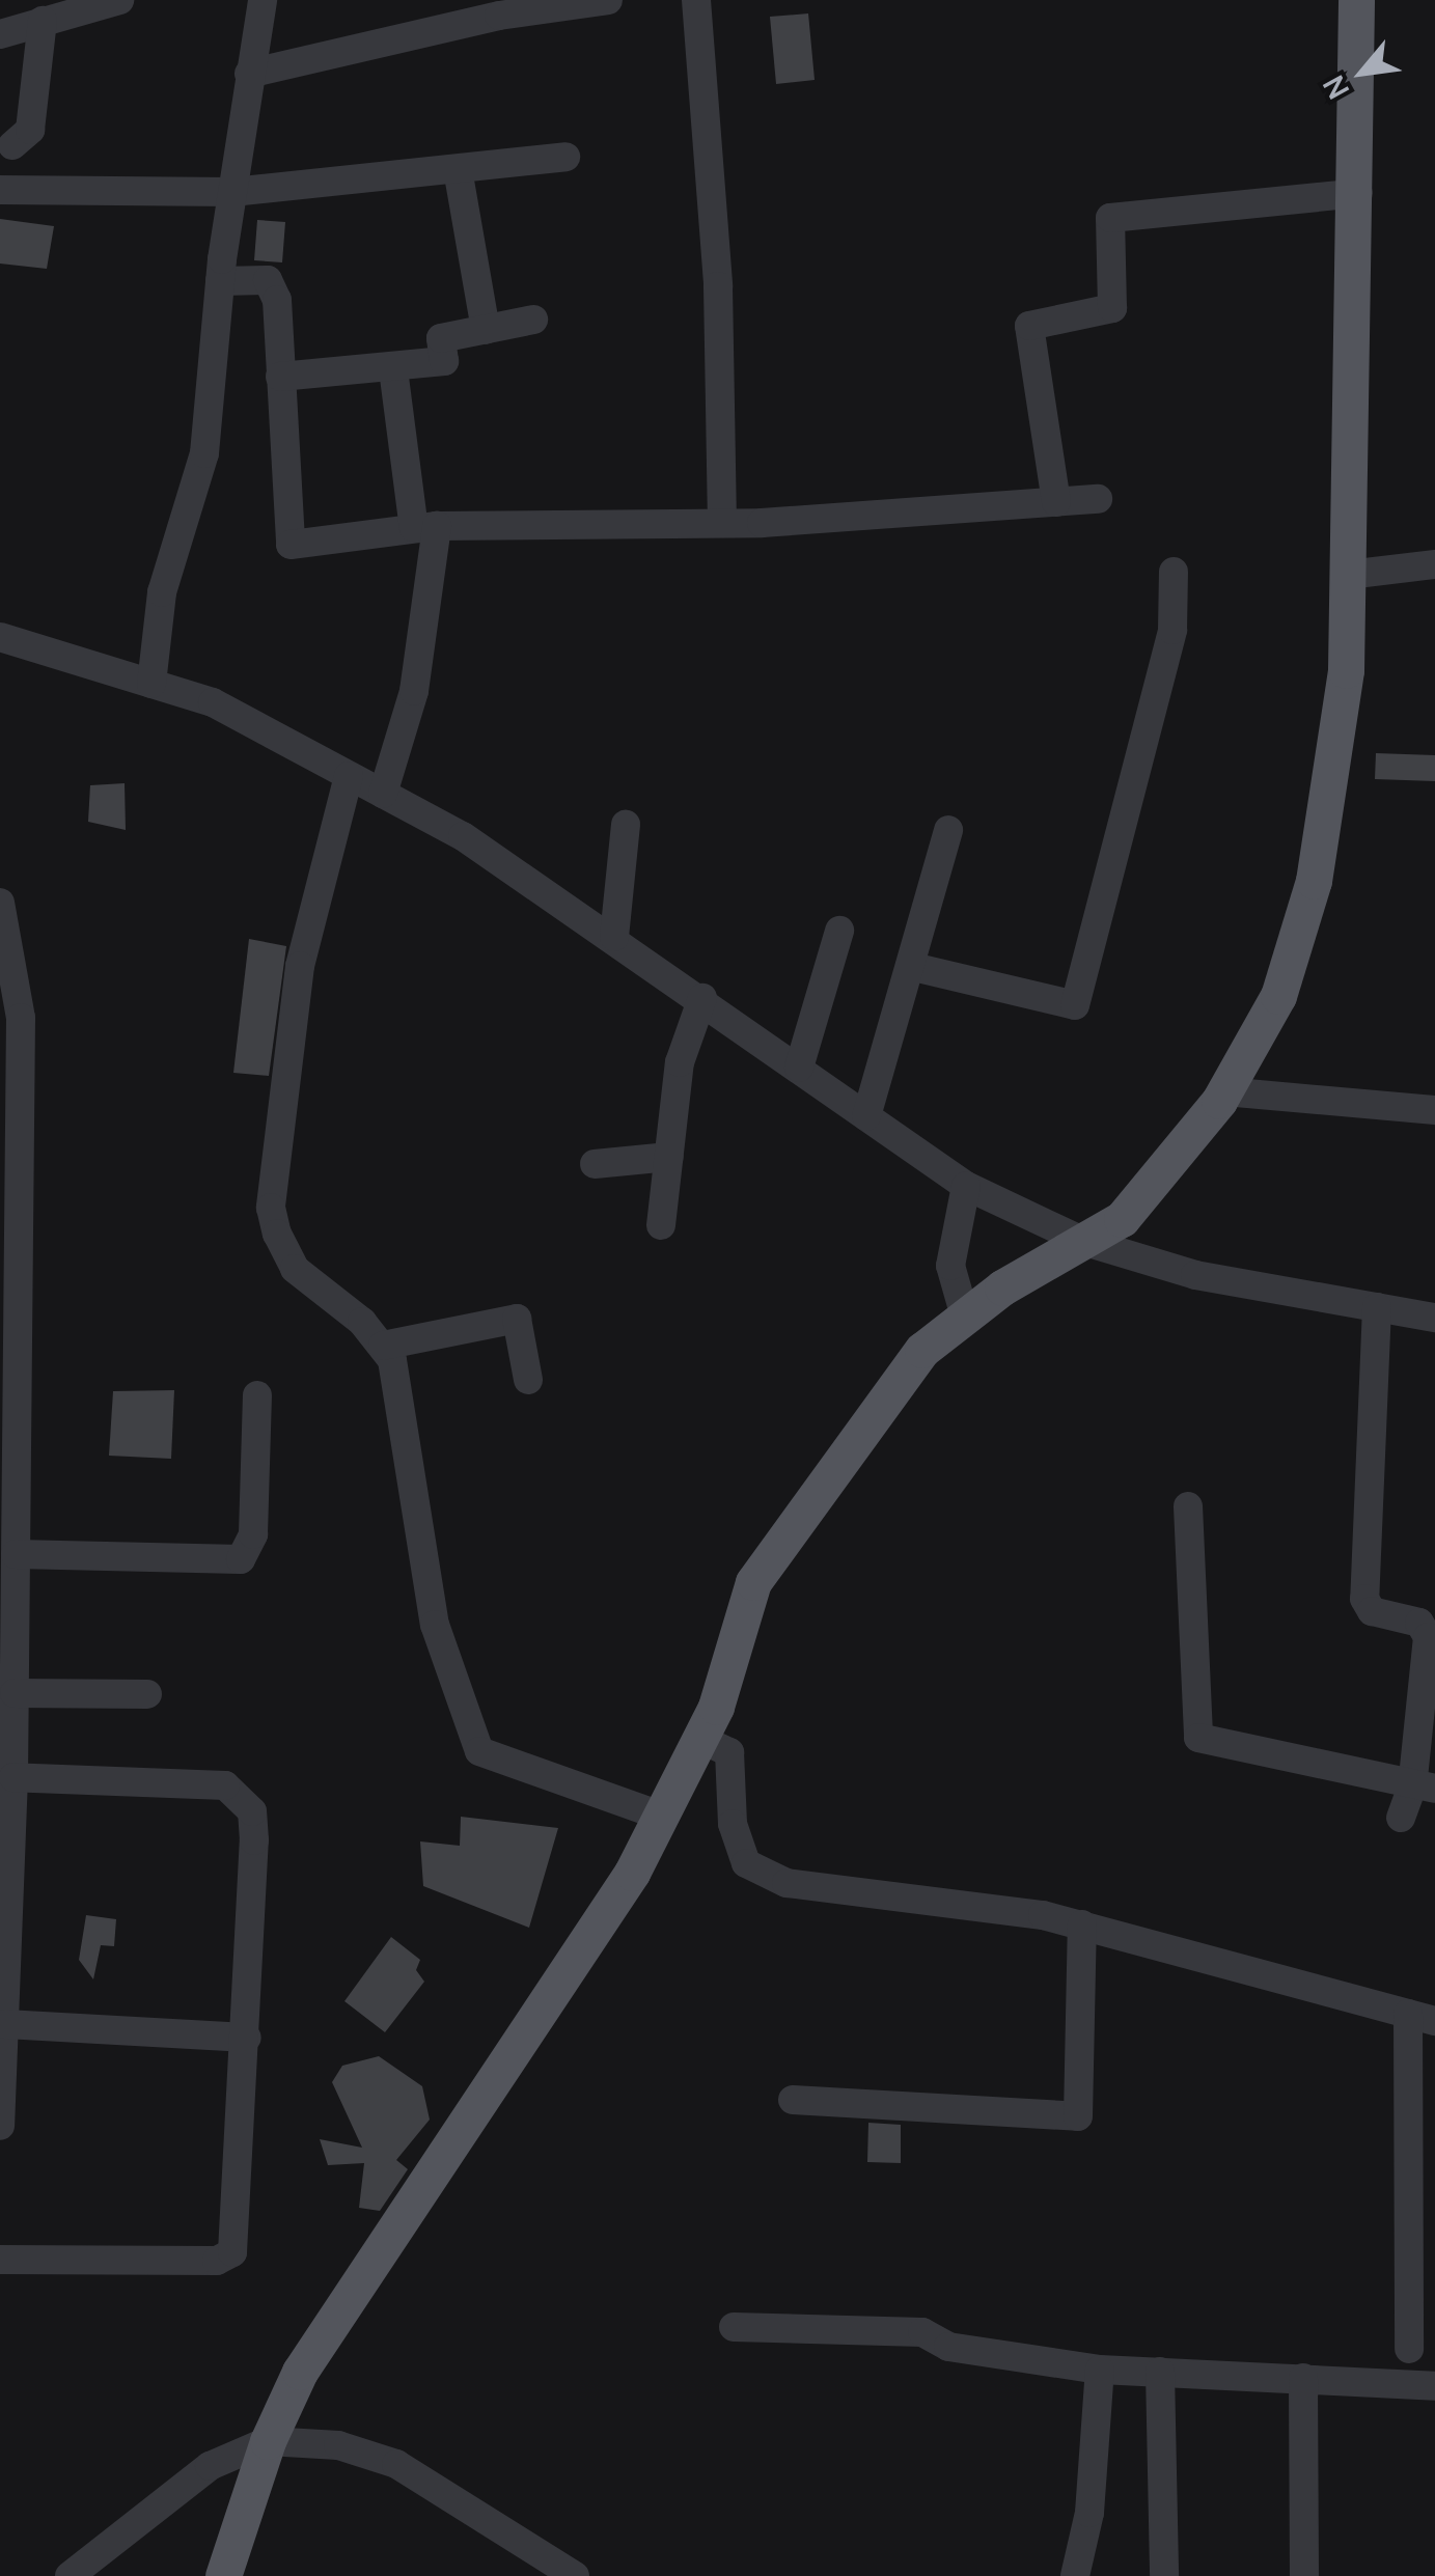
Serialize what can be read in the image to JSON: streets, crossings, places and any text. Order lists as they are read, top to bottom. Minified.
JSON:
{"north":"bottom left"}
